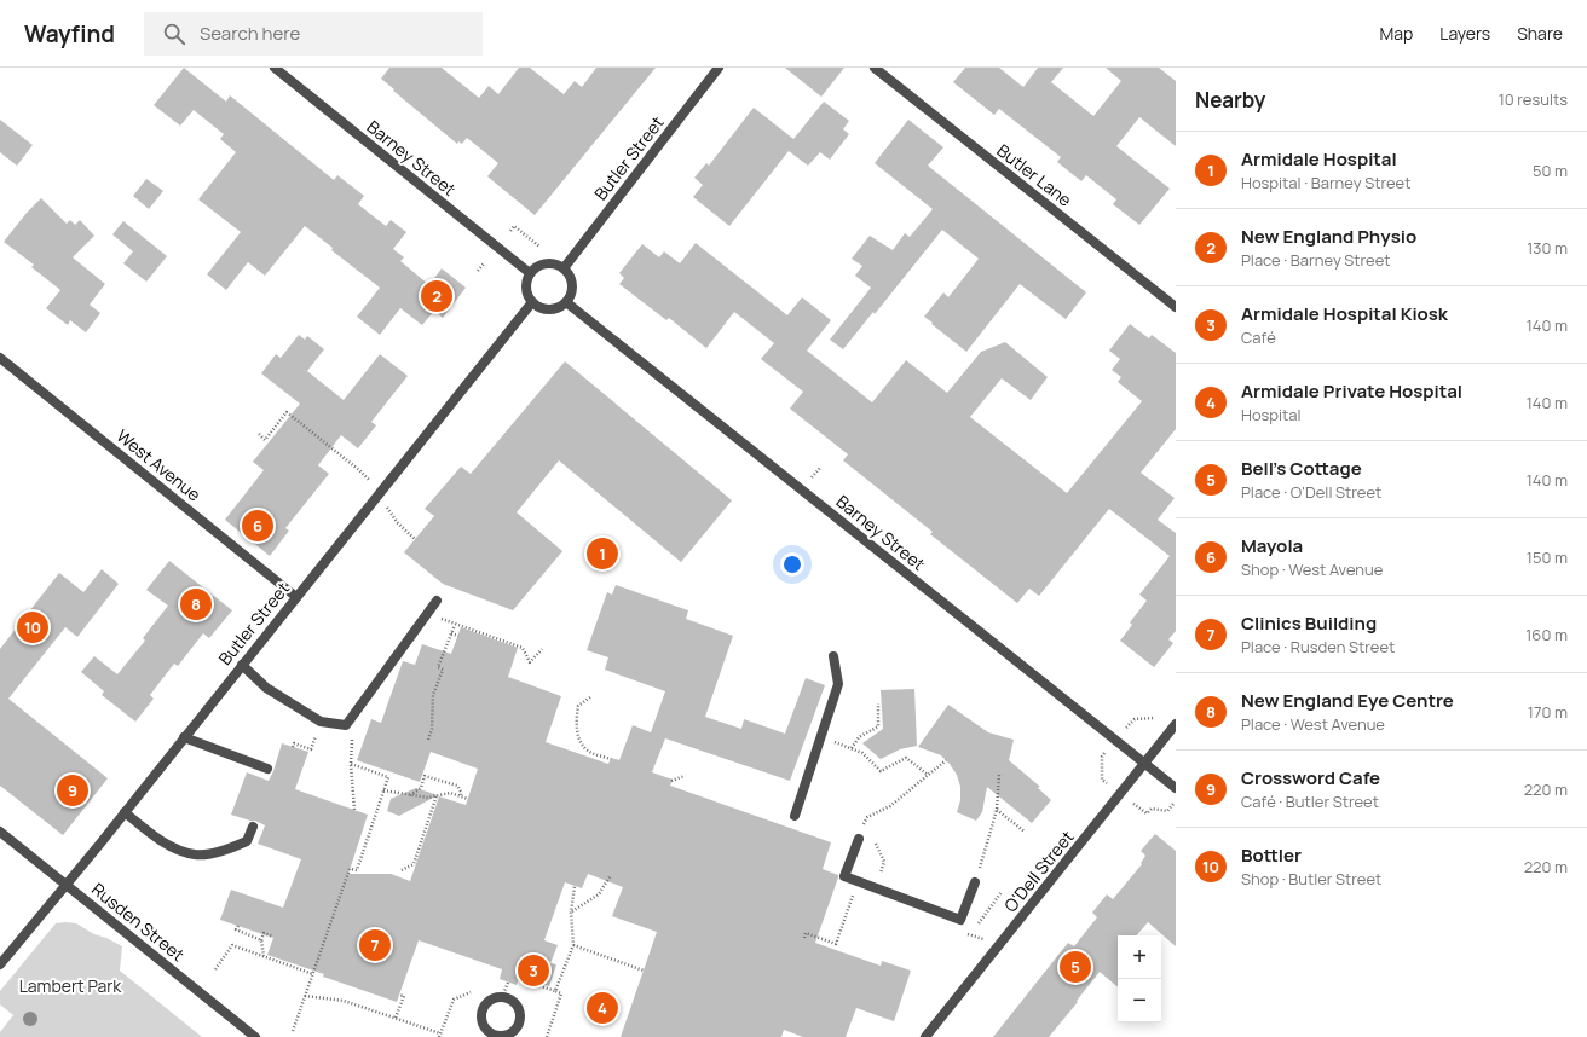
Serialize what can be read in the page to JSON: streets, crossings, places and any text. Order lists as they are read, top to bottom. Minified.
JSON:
{"streets":{"street":["Barney Street","Butler Street","Butler Lane","West Avenue","O'Dell Street","Rusden Street"]},"crossings":[["Barney Street","Butler Street"],["Barney Street","O'Dell Street"],["Butler Street","West Avenue"],["Butler Street","Rusden Street"]],"parks":["Lambert Park"],"page":{"header":"Wayfind","search":"Search here","nav":["Map","Layers","Share"],"heading":["Nearby","10 results"],"list":[{"mark":"1","name":"Armidale Hospital","note":"Hospital · Barney Street","value":"50 m"},{"mark":"2","name":"New England Physio","note":"Place · Barney Street","value":"130 m"},{"mark":"3","name":"Armidale Hospital Kiosk","note":"Café","value":"140 m"},{"mark":"4","name":"Armidale Private Hospital","note":"Hospital","value":"140 m"},{"mark":"5","name":"Bell's Cottage","note":"Place · O'Dell Street","value":"140 m"},{"mark":"6","name":"Mayola","note":"Shop · West Avenue","value":"150 m"},{"mark":"7","name":"Clinics Building","note":"Place · Rusden Street","value":"160 m"},{"mark":"8","name":"New England Eye Centre","note":"Place · West Avenue","value":"170 m"},{"mark":"9","name":"Crossword Cafe","note":"Café · Butler Street","value":"220 m"},{"mark":"10","name":"Bottler","note":"Shop · Butler Street","value":"220 m"}],"pins":["2","6","1","8","10","9","7","5","3","4"],"map_buttons":["+","−"]}}
